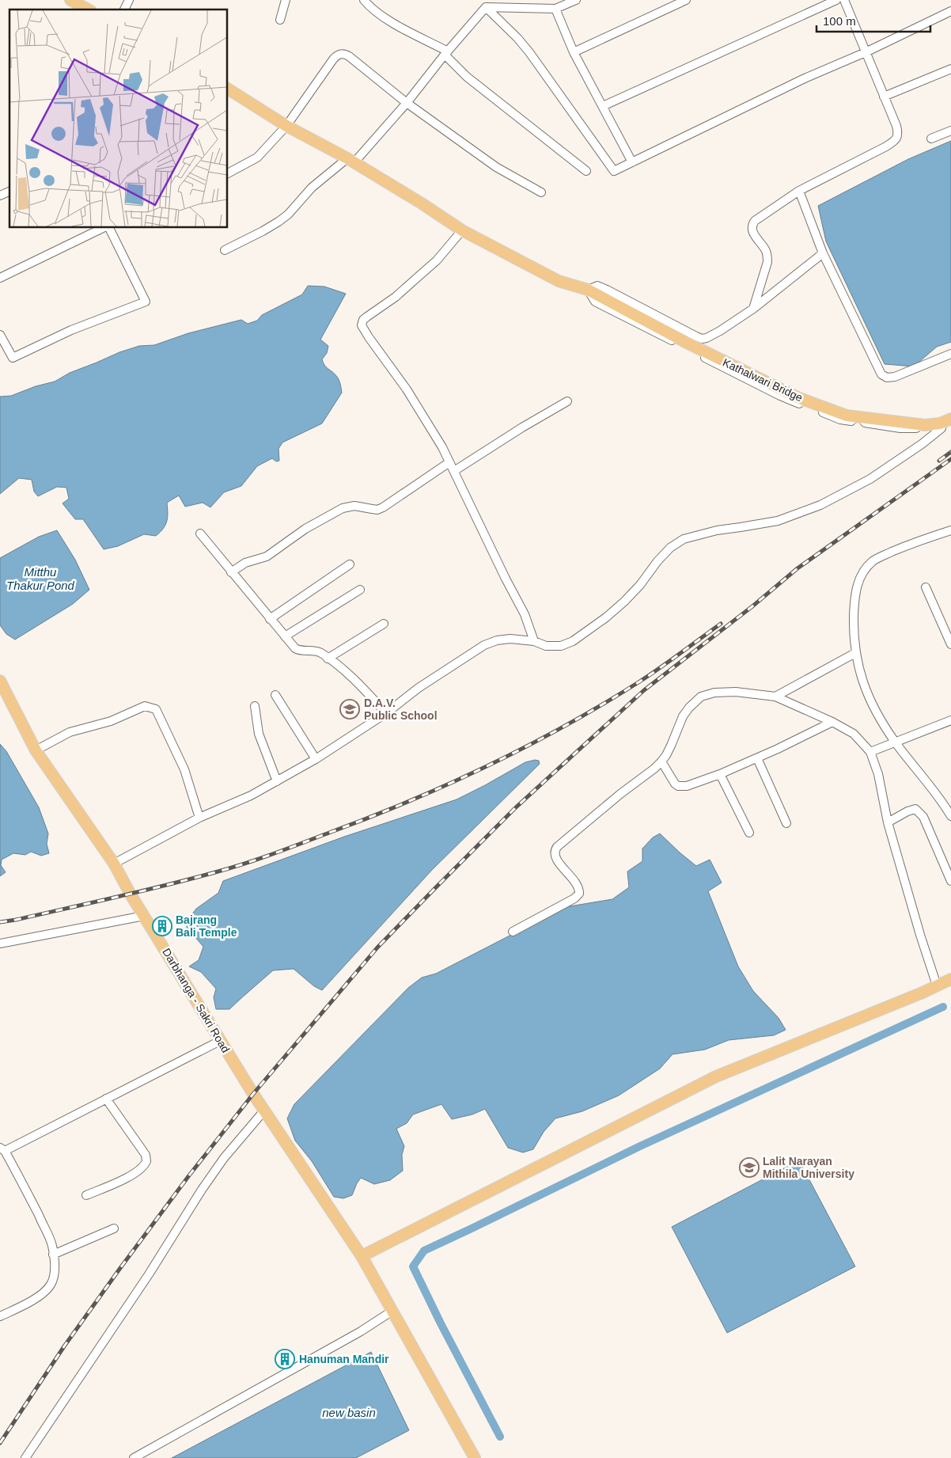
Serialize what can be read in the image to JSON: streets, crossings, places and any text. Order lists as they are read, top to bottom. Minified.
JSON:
{"streets":{"main road":["Kathalwari Bridge","Darbhanga - Sakri Road"]},"water":["Mitthu Thakur Pond","new basin"],"places":{"school or university":["D.A.V. Public School","Lalit Narayan Mithila University"],"building":["Bajrang Bali Temple","Hanuman Mandir"]},"scale_bar":"100 m"}
